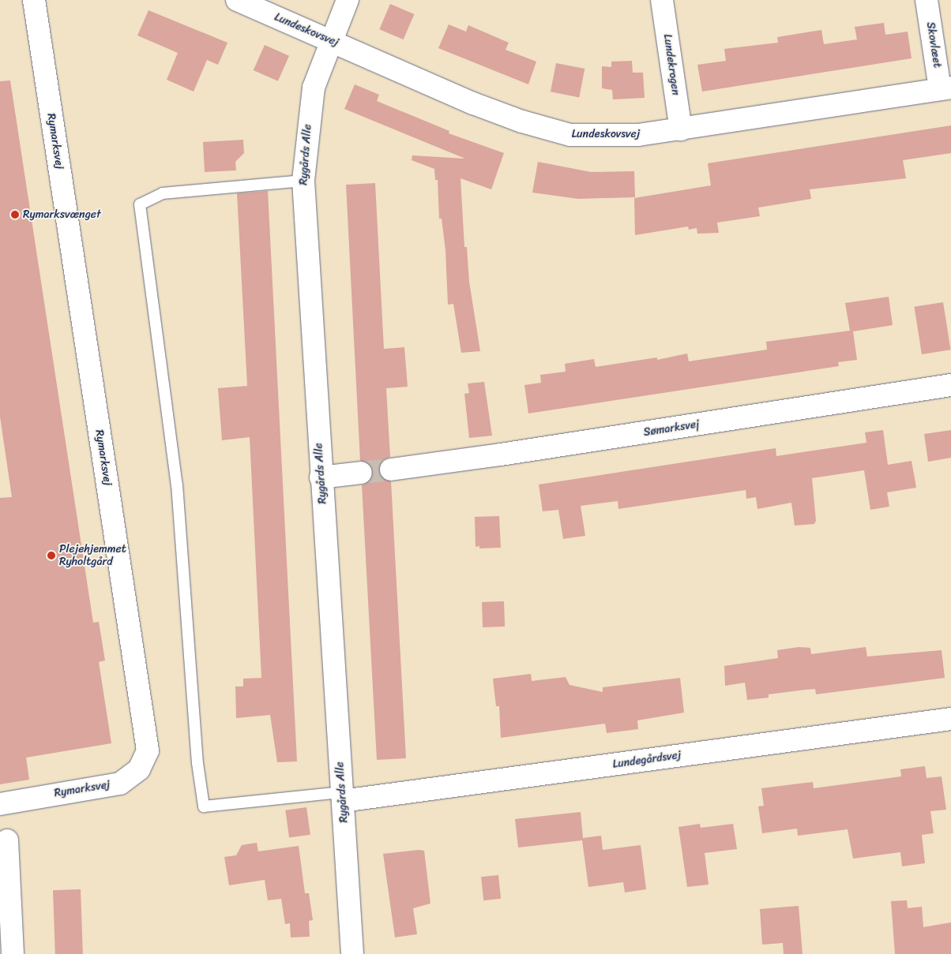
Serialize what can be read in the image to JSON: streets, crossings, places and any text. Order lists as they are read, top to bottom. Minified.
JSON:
{"streets":{"street":["Lundeskovsvej","Skovlæet","Lundekrogen","Rymarksvej","Rygårds Alle","Sømarksvej","Lundegårdsvej"]},"crossings":[["Lundeskovsvej","Skovlæet"],["Lundeskovsvej","Lundekrogen"],["Lundeskovsvej","Rygårds Alle"],["Rygårds Alle","Lundegårdsvej"]],"places":["Rymarksvænget","Plejehjemmet Ryholtgård"]}
